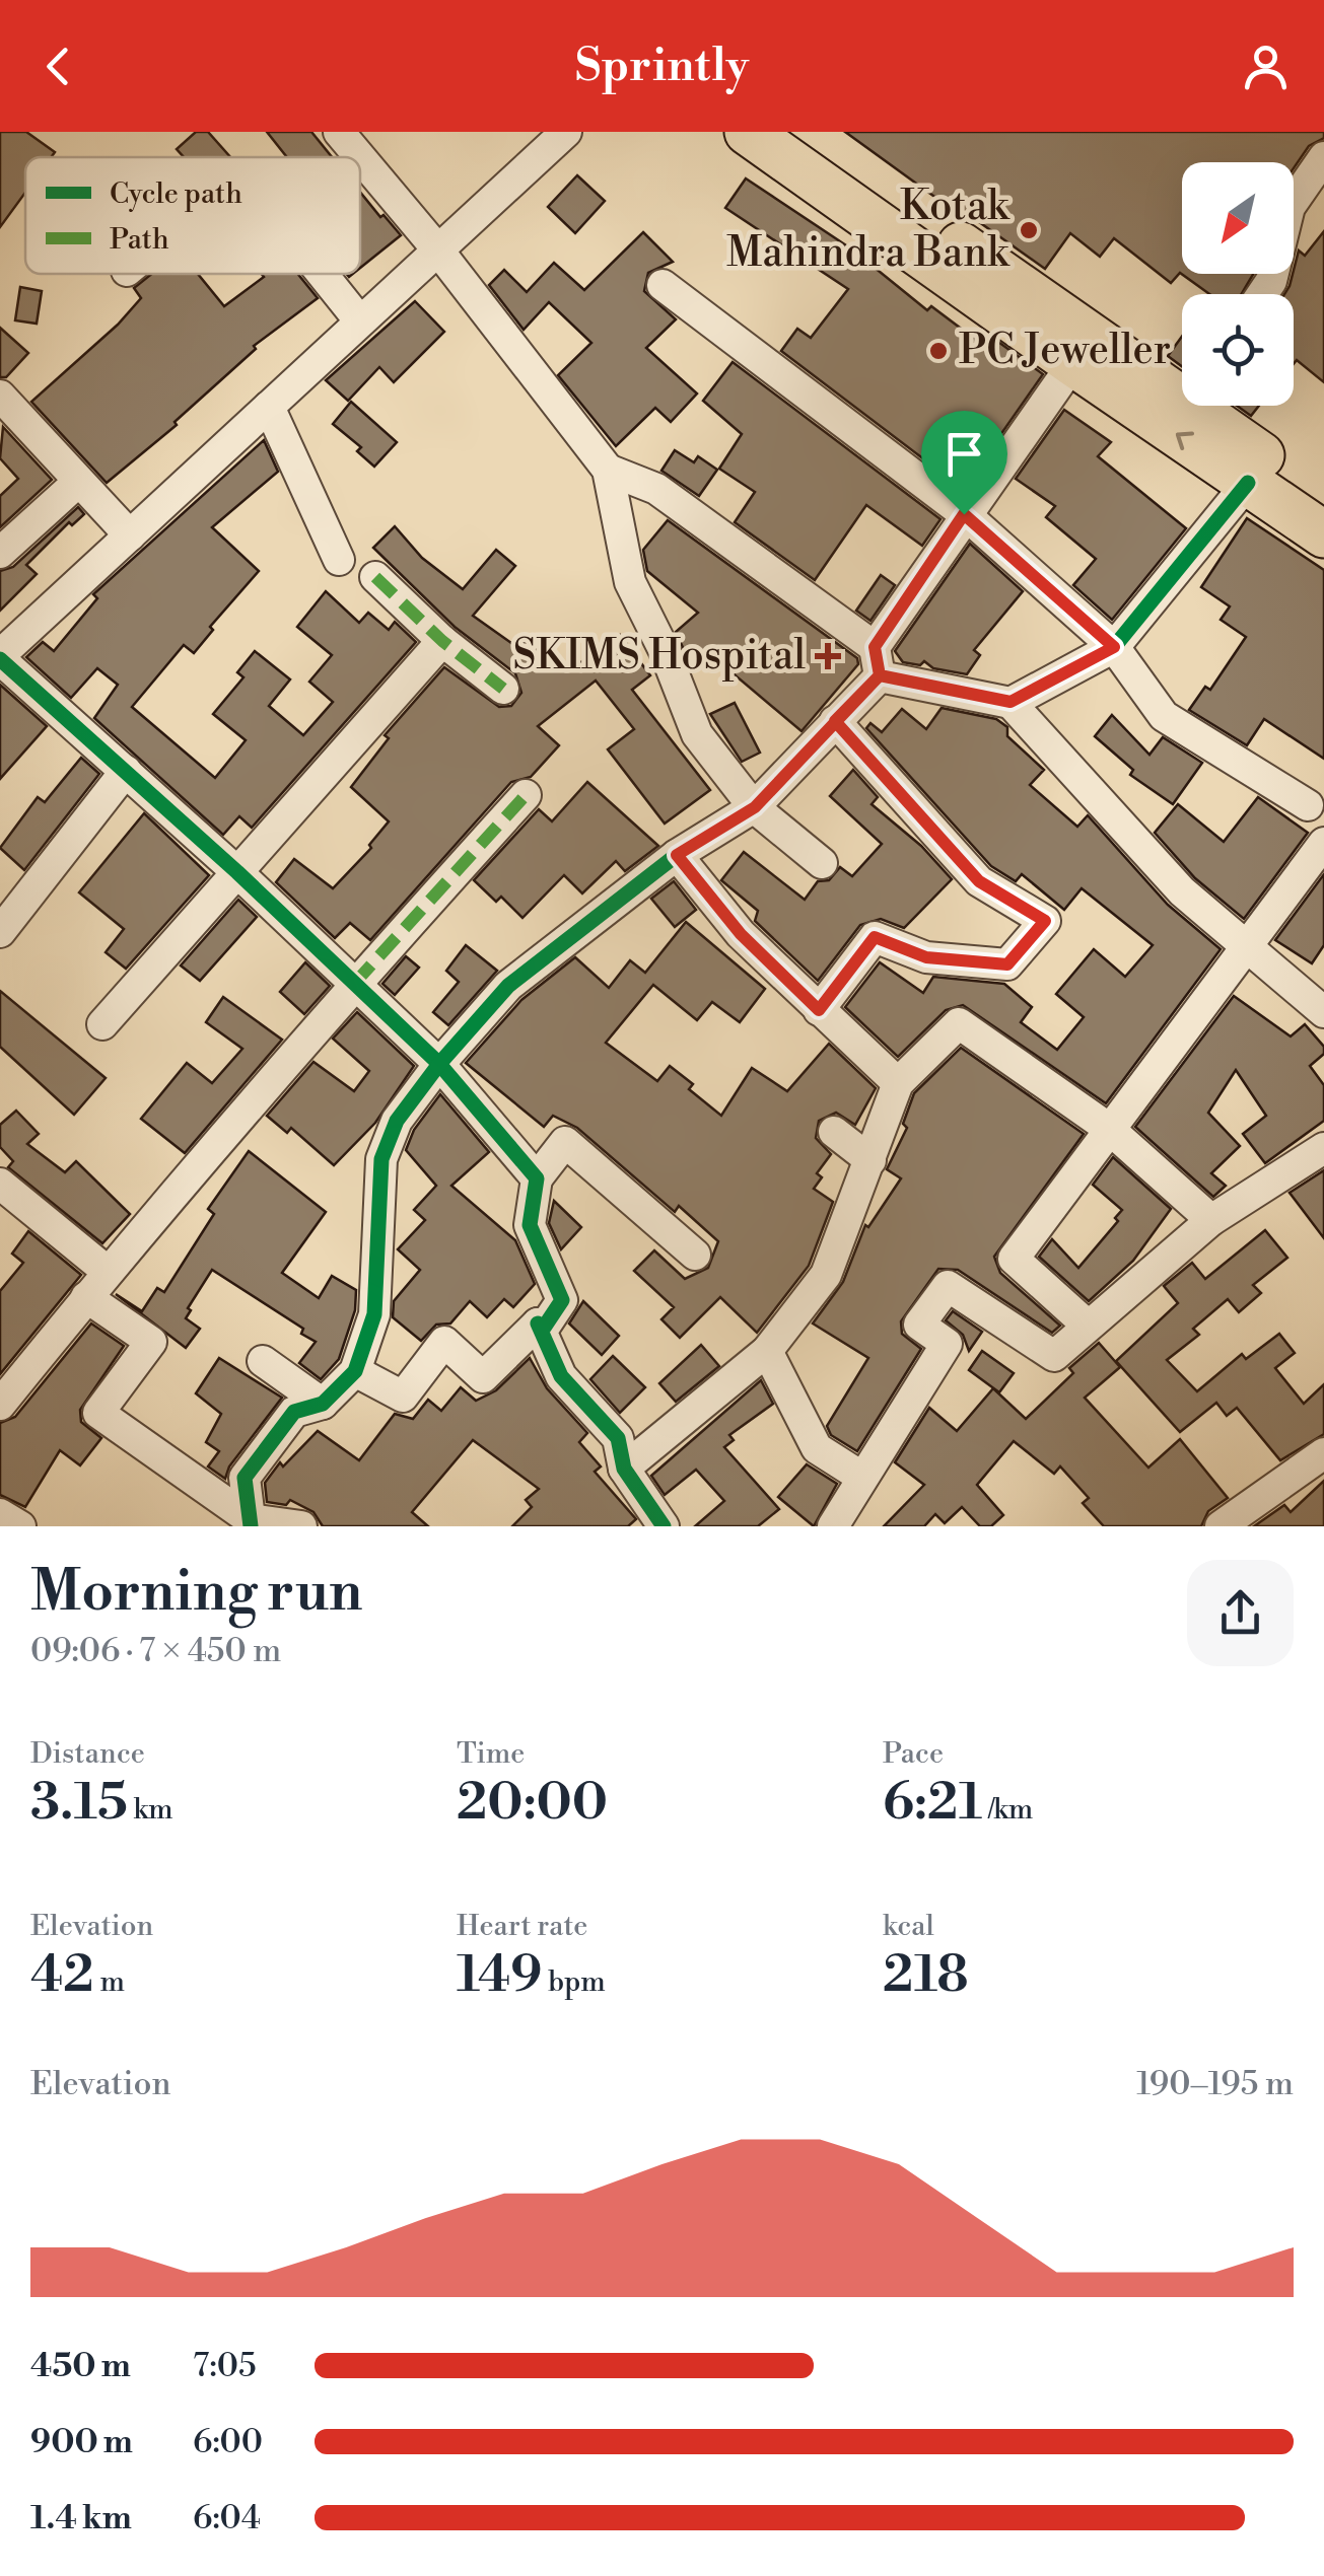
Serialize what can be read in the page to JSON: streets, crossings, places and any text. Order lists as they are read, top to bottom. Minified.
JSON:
{"places":{"other":["Kotak Mahindra Bank","PC Jeweller"],"health":["SKIMS Hospital"]},"legend":["Cycle path","Path"],"north":"bottom left","page":{"header":"Sprintly","heading":["Morning run","09:06 · 7 × 450 m"],"stats":[["Distance","3.15 km"],["Time","20:00"],["Pace","6:21 /km"],["Elevation","42 m"],["Heart rate","149 bpm"],["kcal","218"]],"chart":["Elevation","190–195 m"],"list":[{"name":"450 m","note":"7:05"},{"name":"900 m","note":"6:00"},{"name":"1.4 km","note":"6:04"}]}}
